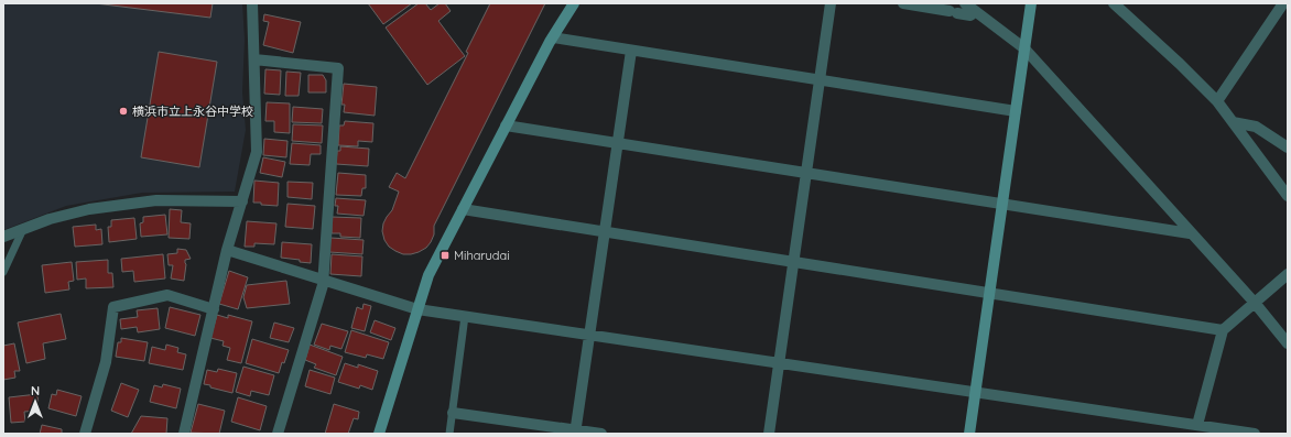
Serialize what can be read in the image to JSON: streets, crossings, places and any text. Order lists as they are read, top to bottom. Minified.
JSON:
{"places":{"other":["横浜市立上永谷中学校"],"transit":["Miharudai"]},"north":"top"}
